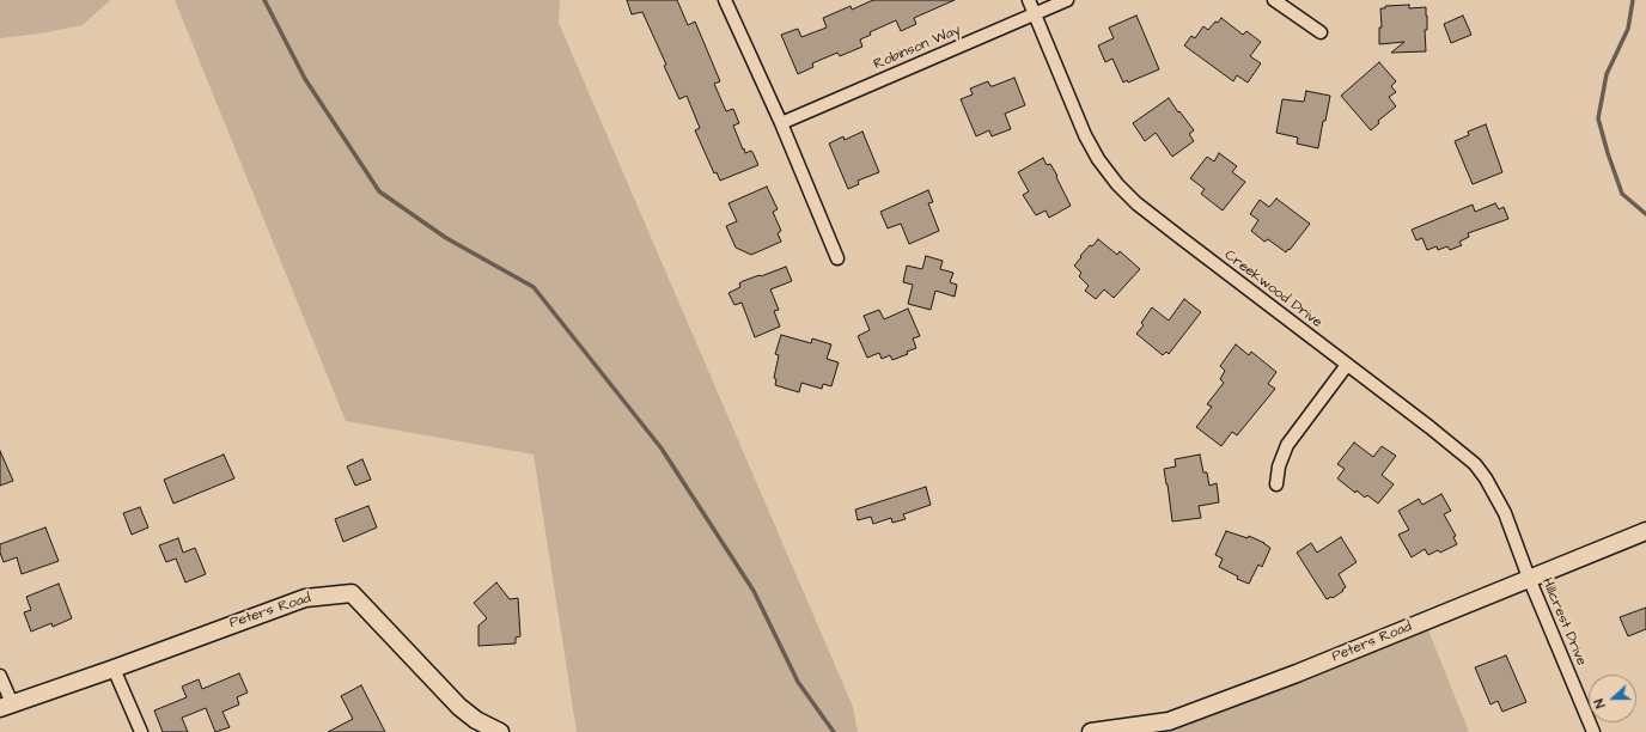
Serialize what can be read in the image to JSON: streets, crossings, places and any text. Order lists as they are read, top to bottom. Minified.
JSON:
{"streets":{"street":["Robinson Way","Creekwood Drive","Peters Road","Hillcrest Drive"]},"crossings":[["Robinson Way","Creekwood Drive"],["Creekwood Drive","Peters Road"],["Creekwood Drive","Hillcrest Drive"],["Peters Road","Hillcrest Drive"]],"north":"left"}
